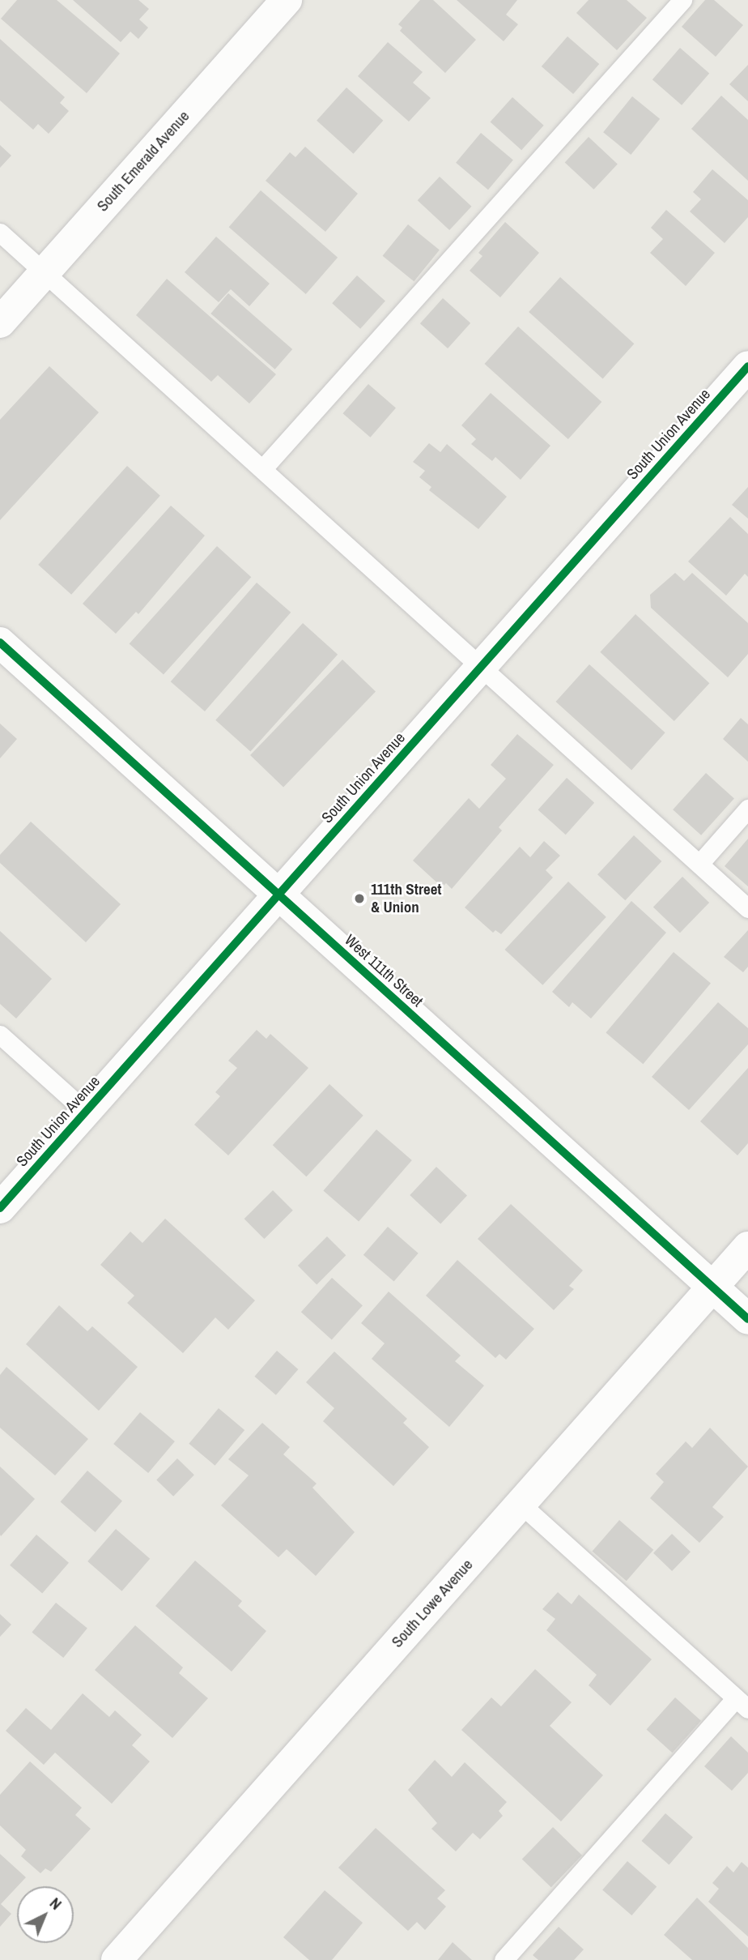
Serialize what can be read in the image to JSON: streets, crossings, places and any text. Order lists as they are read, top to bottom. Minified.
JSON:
{"streets":{"street":["South Emerald Avenue","South Union Avenue","West 111th Street","South Lowe Avenue"]},"crossings":[["South Union Avenue","West 111th Street"],["West 111th Street","South Lowe Avenue"]],"places":["111th Street & Union"],"north":"top right"}
